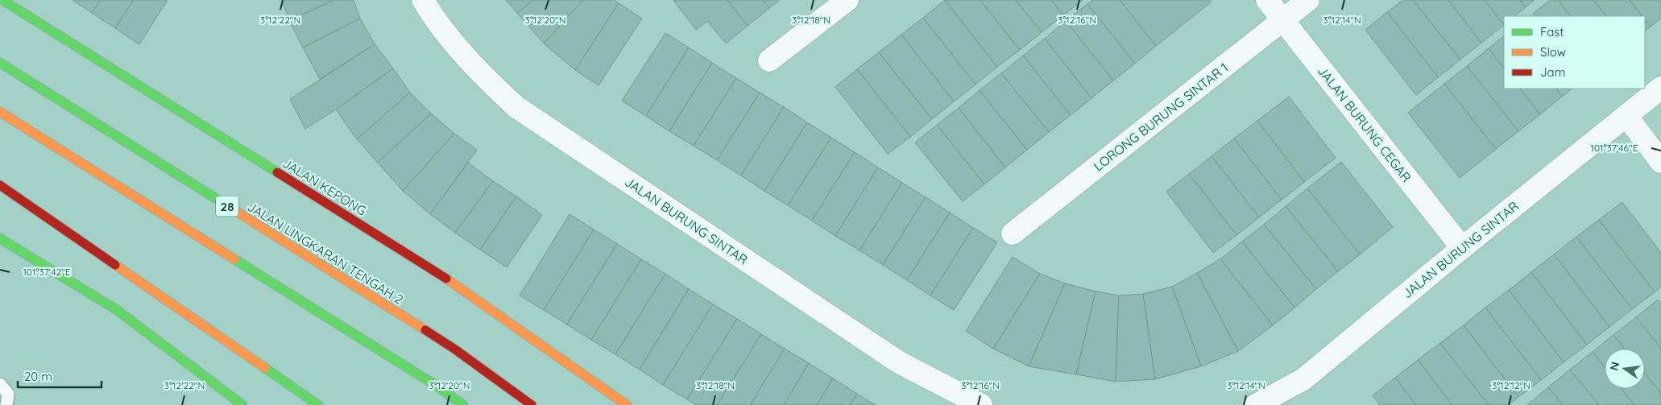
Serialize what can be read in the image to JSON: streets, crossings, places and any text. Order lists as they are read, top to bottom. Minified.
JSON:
{"streets":{"main road":["JALAN KEPONG","28","JALAN LINGKARAN TENGAH 2"],"street":["LORONG BURUNG SINTAR 1","JALAN BURUNG CEGAR","JALAN BURUNG SINTAR"]},"crossings":[["LORONG BURUNG SINTAR 1","JALAN BURUNG CEGAR"],["JALAN BURUNG CEGAR","JALAN BURUNG SINTAR"]],"legend":["Fast","Slow","Jam"],"scale_bar":"20 m","north":"left","coordinates":["3°12'22\"N","3°12'20\"N","3°12'18\"N","3°12'16\"N","3°12'14\"N","101°37'46\"E","101°37'42\"E","3°12'12\"N"]}
